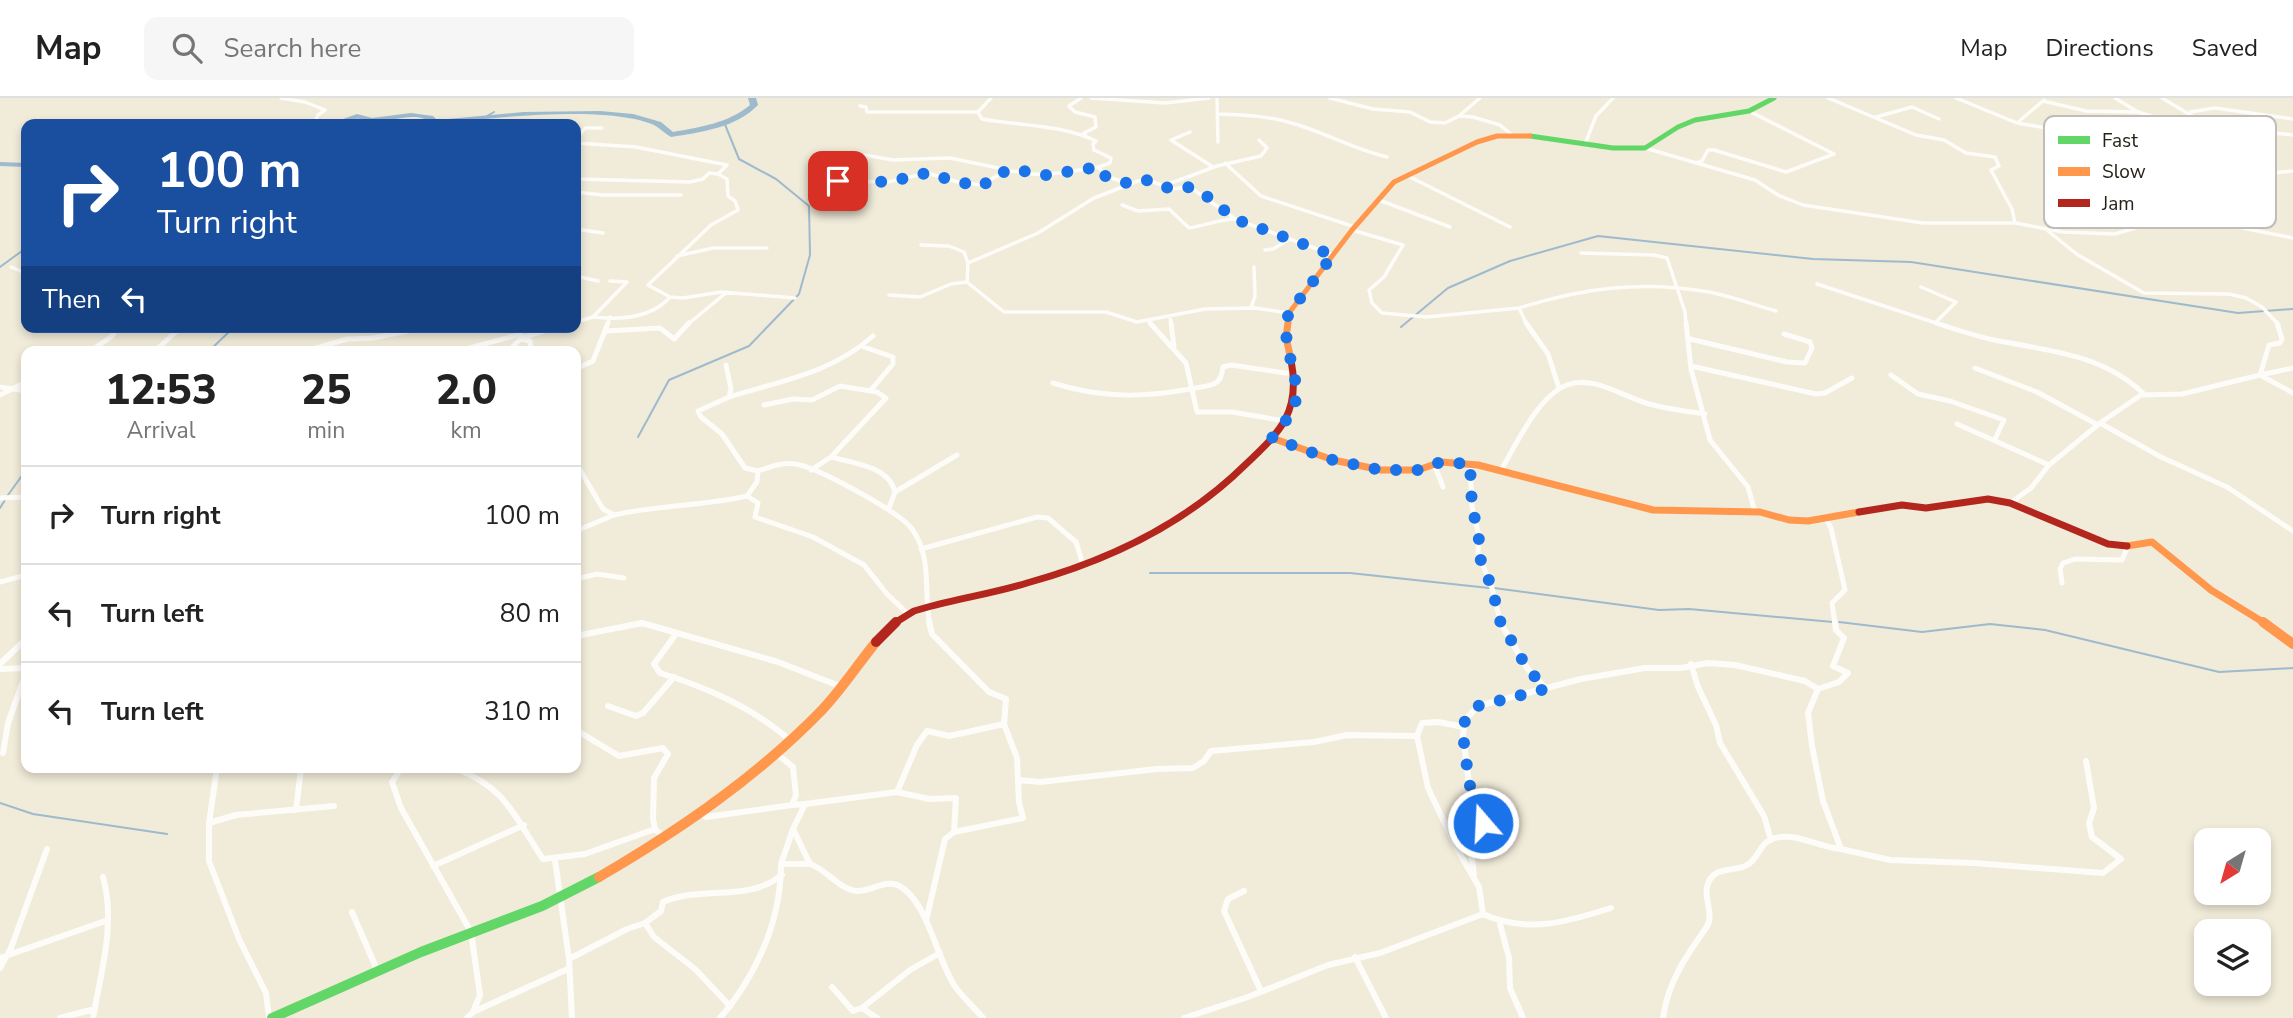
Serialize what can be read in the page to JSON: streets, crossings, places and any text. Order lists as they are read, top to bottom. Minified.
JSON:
{"legend":["Fast","Slow","Jam"],"north":"bottom left","page":{"header":"Map","search":"Search here","nav":["Map","Directions","Saved"],"turn":["100 m","Turn right"],"then":"Then","eta":["12:53","Arrival","25","min","2.0","km"],"list":[{"name":"Turn right","value":"100 m"},{"name":"Turn left","value":"80 m"},{"name":"Turn left","value":"310 m"}]}}
